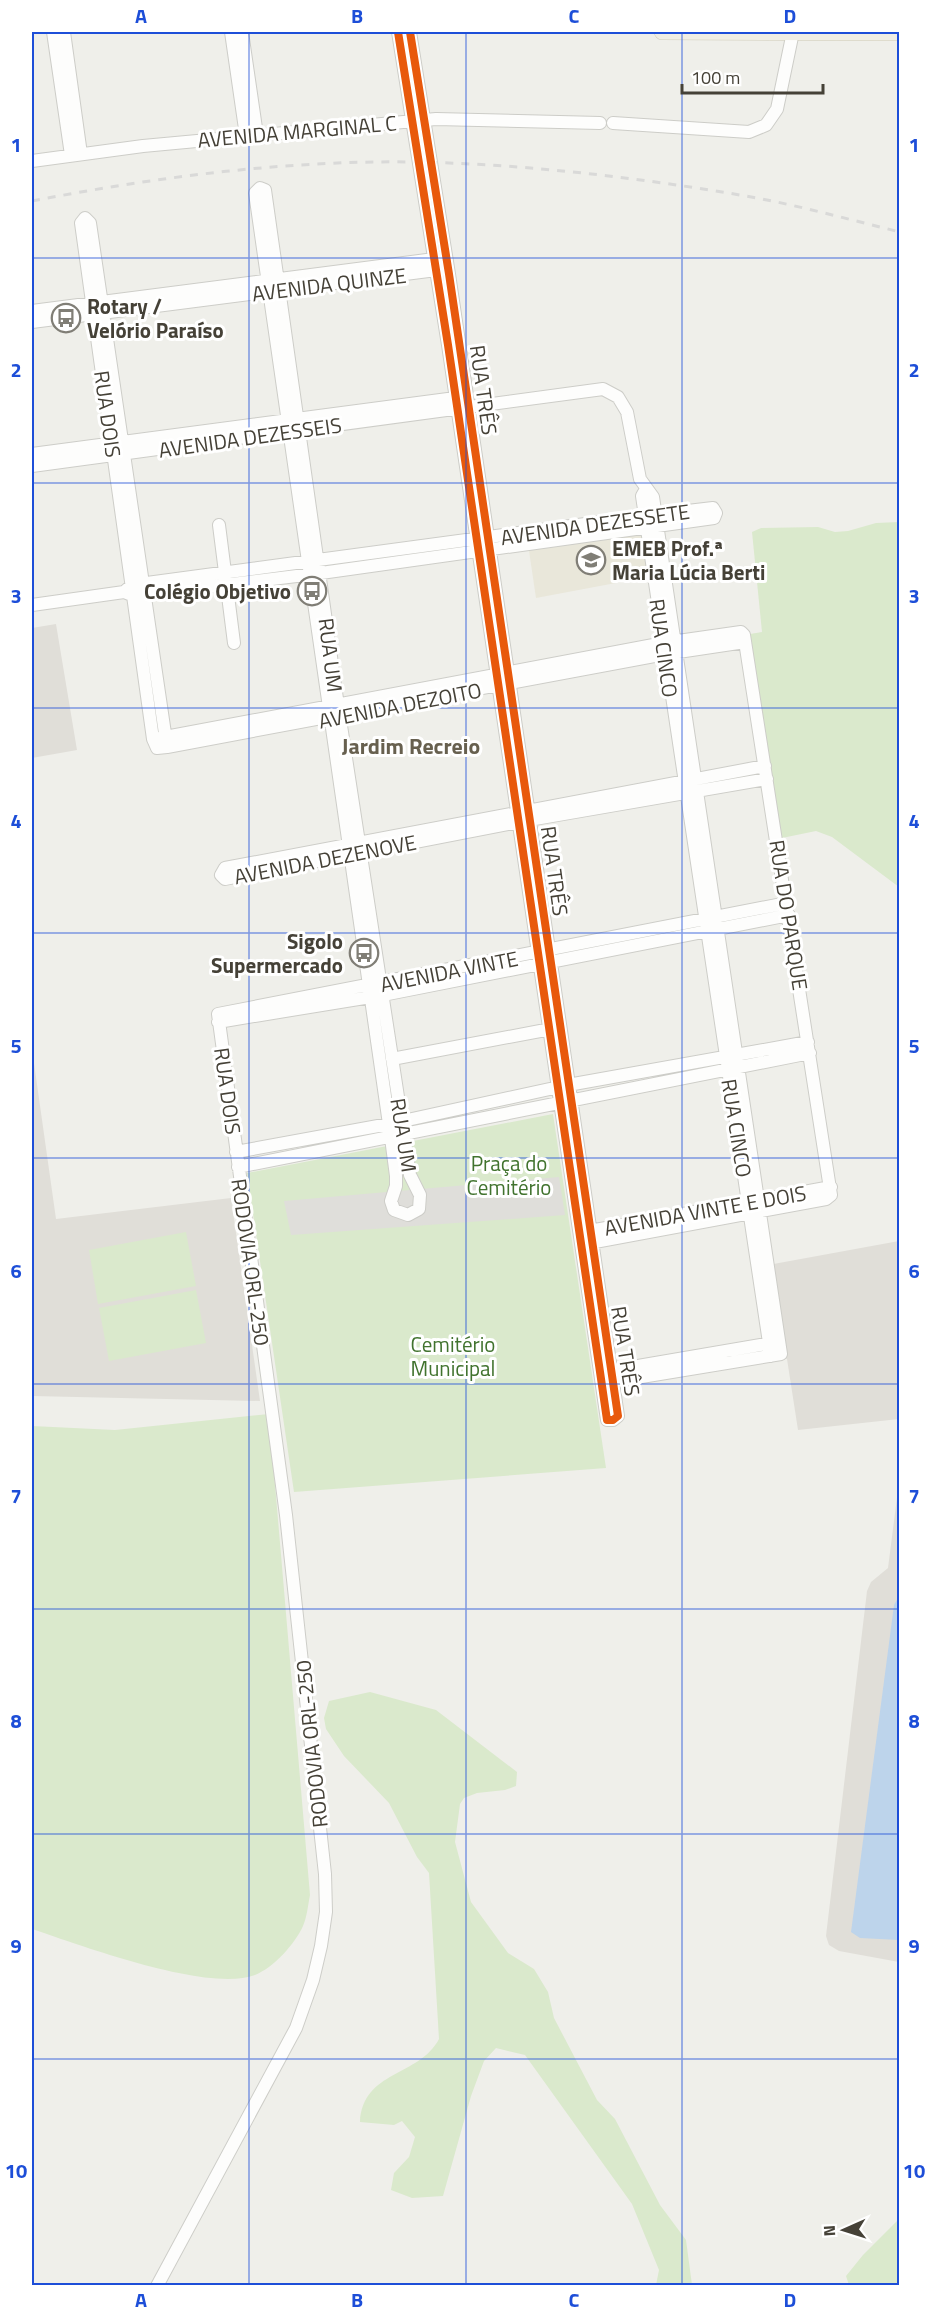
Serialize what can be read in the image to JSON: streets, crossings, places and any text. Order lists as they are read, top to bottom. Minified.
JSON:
{"streets":{"street":["AVENIDA MARGINAL C","AVENIDA QUINZE","RUA TRÊS","RUA DOIS","AVENIDA DEZESSEIS","AVENIDA DEZESSETE","RUA CINCO","RUA UM","AVENIDA DEZOITO","AVENIDA DEZENOVE","RUA DO PARQUE","AVENIDA VINTE","AVENIDA VINTE E DOIS","RODOVIA ORL-250"]},"crossings":[["AVENIDA MARGINAL C","RUA TRÊS"],["AVENIDA QUINZE","RUA TRÊS"],["AVENIDA QUINZE","RUA DOIS"],["AVENIDA QUINZE","RUA UM"],["RUA TRÊS","AVENIDA DEZESSEIS"],["RUA TRÊS","AVENIDA DEZESSETE"],["RUA TRÊS","RUA CINCO"],["RUA TRÊS","AVENIDA DEZOITO"],["RUA TRÊS","AVENIDA DEZENOVE"],["RUA TRÊS","AVENIDA VINTE"],["RUA TRÊS","AVENIDA VINTE E DOIS"],["RUA DOIS","AVENIDA DEZESSEIS"],["RUA DOIS","AVENIDA DEZESSETE"],["RUA DOIS","AVENIDA DEZOITO"],["RUA DOIS","AVENIDA VINTE"],["RUA DOIS","RODOVIA ORL-250"],["AVENIDA DEZESSEIS","RUA CINCO"],["AVENIDA DEZESSEIS","RUA UM"],["AVENIDA DEZESSETE","RUA CINCO"],["AVENIDA DEZESSETE","RUA UM"],["RUA CINCO","AVENIDA DEZOITO"],["RUA CINCO","AVENIDA DEZENOVE"],["RUA CINCO","AVENIDA VINTE"],["RUA CINCO","AVENIDA VINTE E DOIS"],["RUA UM","AVENIDA DEZOITO"],["RUA UM","AVENIDA DEZENOVE"],["RUA UM","AVENIDA VINTE"],["AVENIDA DEZOITO","RUA DO PARQUE"],["AVENIDA DEZENOVE","RUA DO PARQUE"],["RUA DO PARQUE","AVENIDA VINTE"],["RUA DO PARQUE","AVENIDA VINTE E DOIS"]],"districts":["Jardim Recreio"],"parks":["Praça do Cemitério","Cemitério Municipal"],"places":{"bus stop":["Rotary / Velório Paraíso","Colégio Objetivo","Sigolo Supermercado"],"school or university":["EMEB Prof.ª Maria Lúcia Berti"]},"scale_bar":"100 m","north":"left","grid":{"columns":["A","B","C","D"],"rows":["1","2","3","4","5","6","7","8","9","10"]}}
